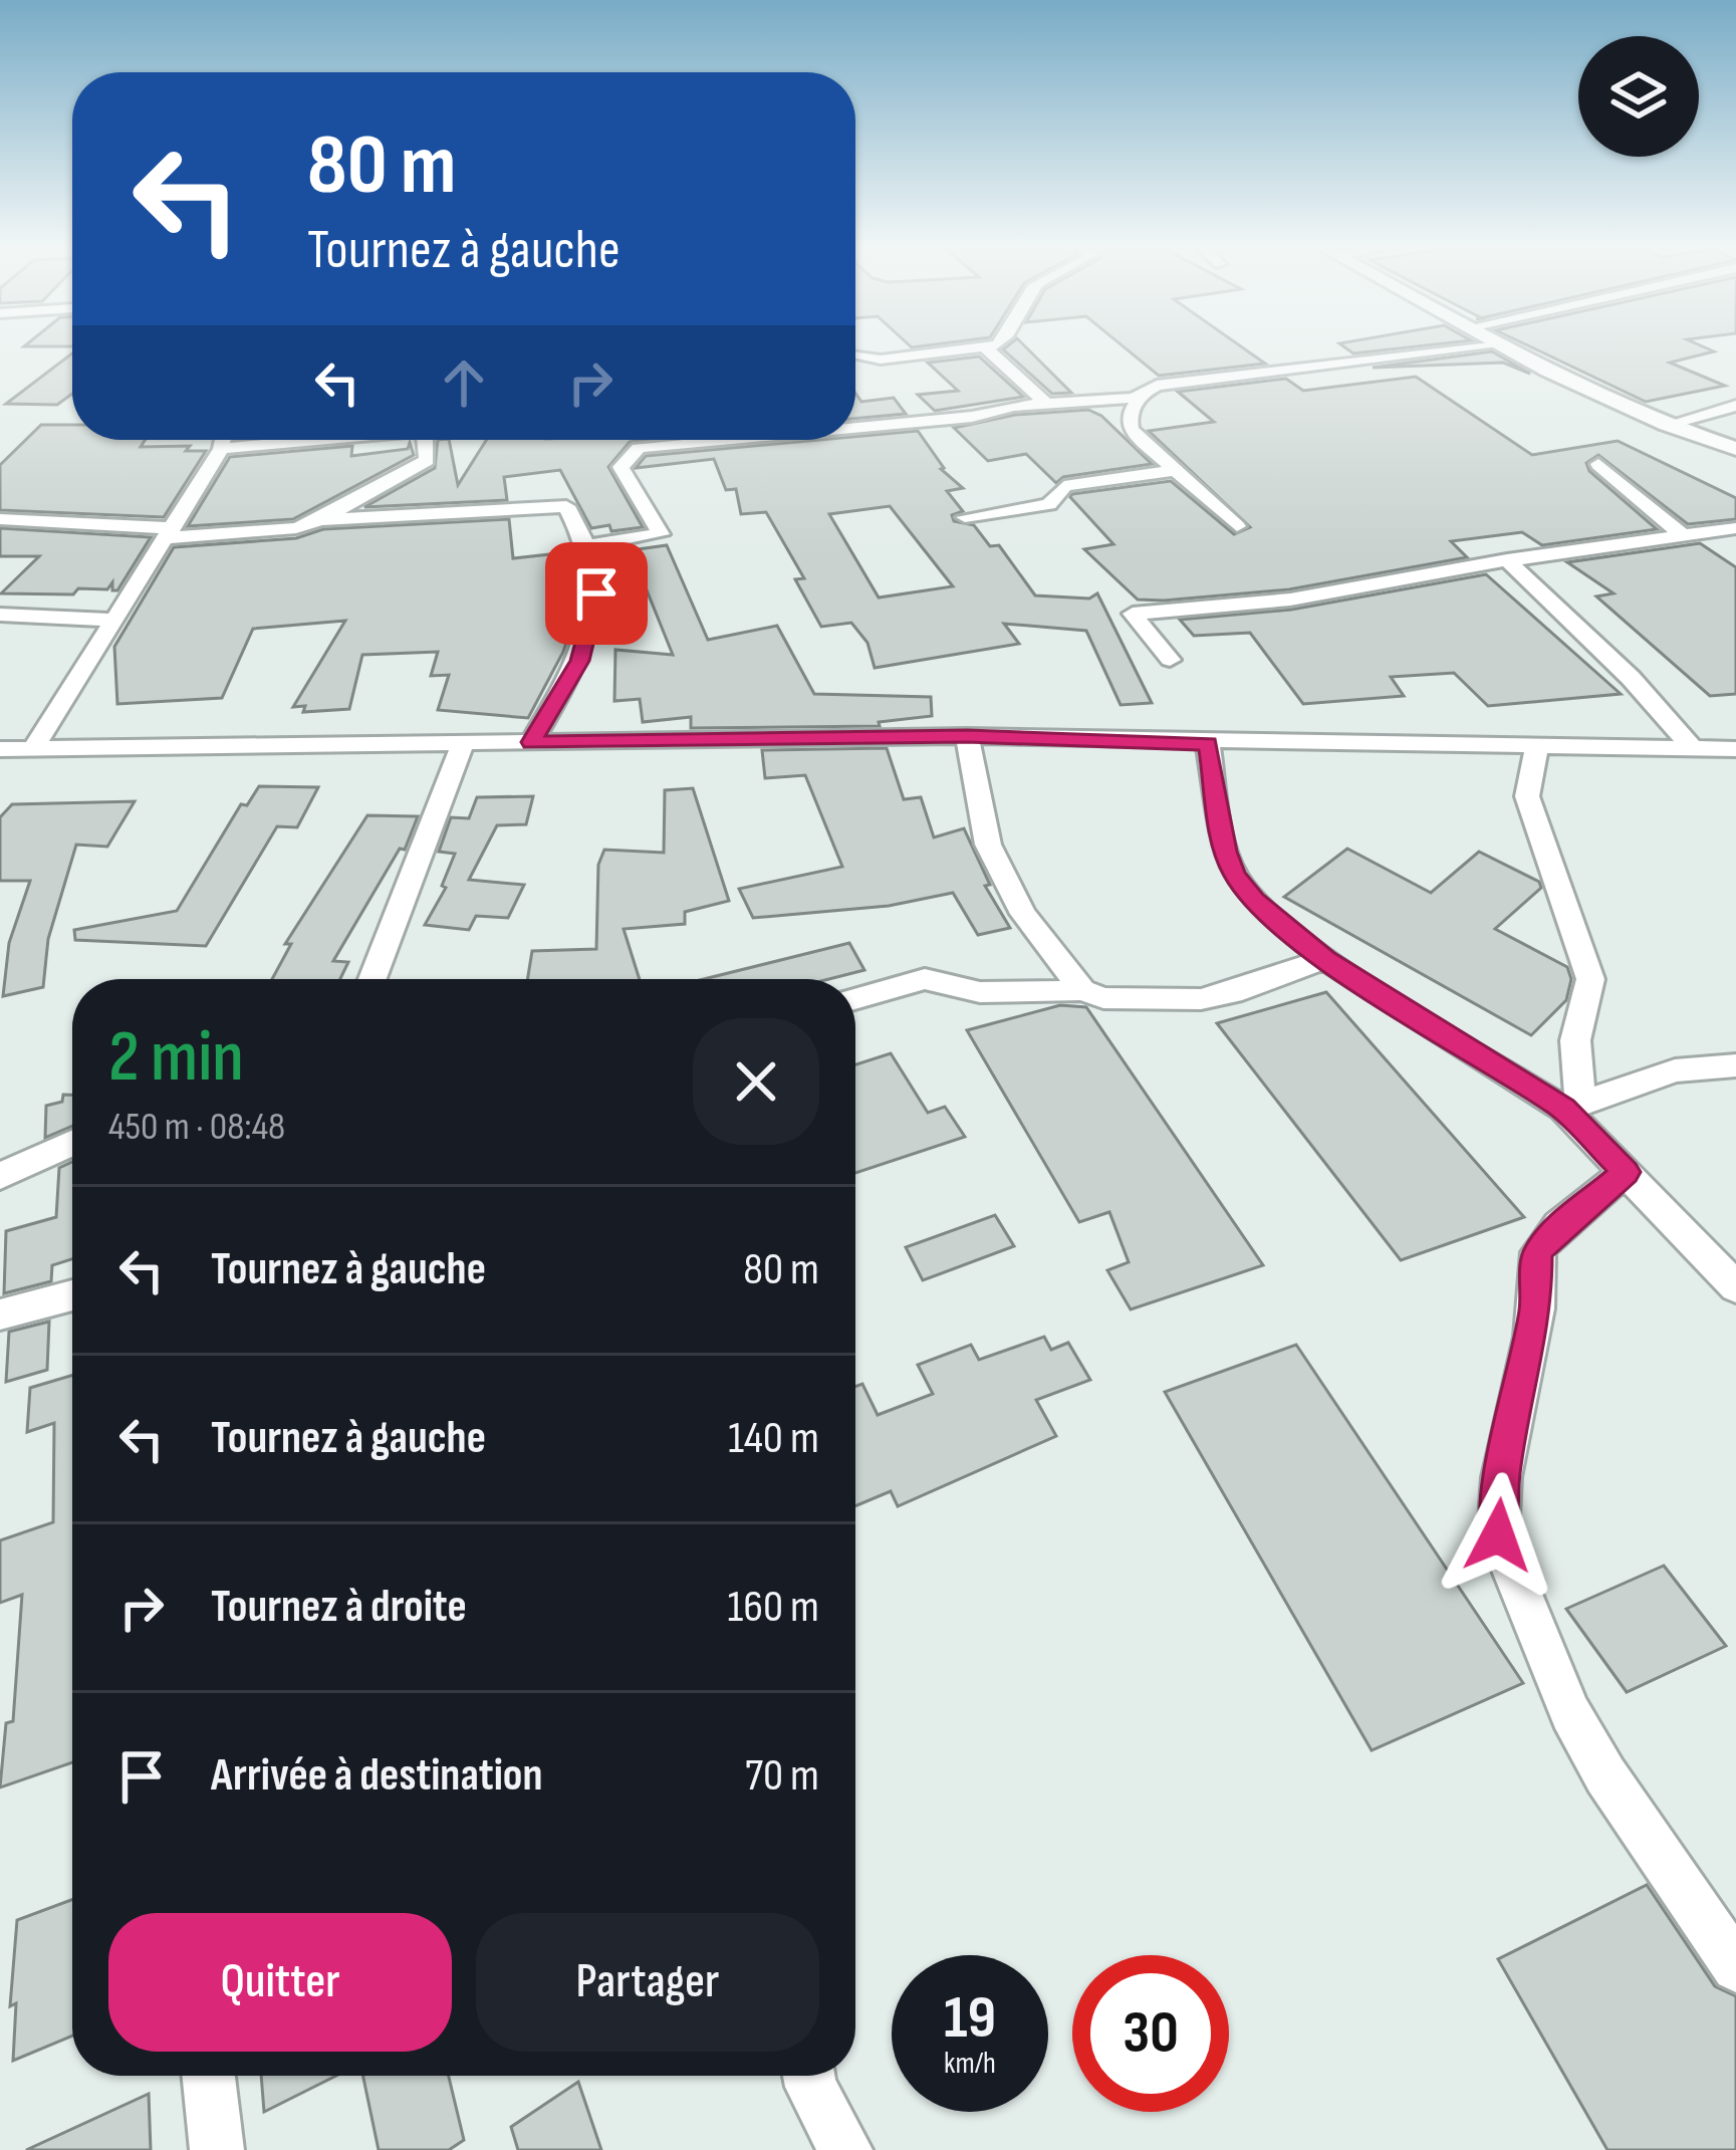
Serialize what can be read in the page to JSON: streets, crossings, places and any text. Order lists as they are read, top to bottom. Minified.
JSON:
{"page":{"turn":["80 m","Tournez à gauche"],"heading":["2 min","450 m · 08:48"],"list":[{"name":"Tournez à gauche","value":"80 m"},{"name":"Tournez à gauche","value":"140 m"},{"name":"Tournez à droite","value":"160 m"},{"name":"Arrivée à destination","value":"70 m"}],"buttons":["Quitter","Partager"],"speed":"19 km/h","limit":"30"}}
